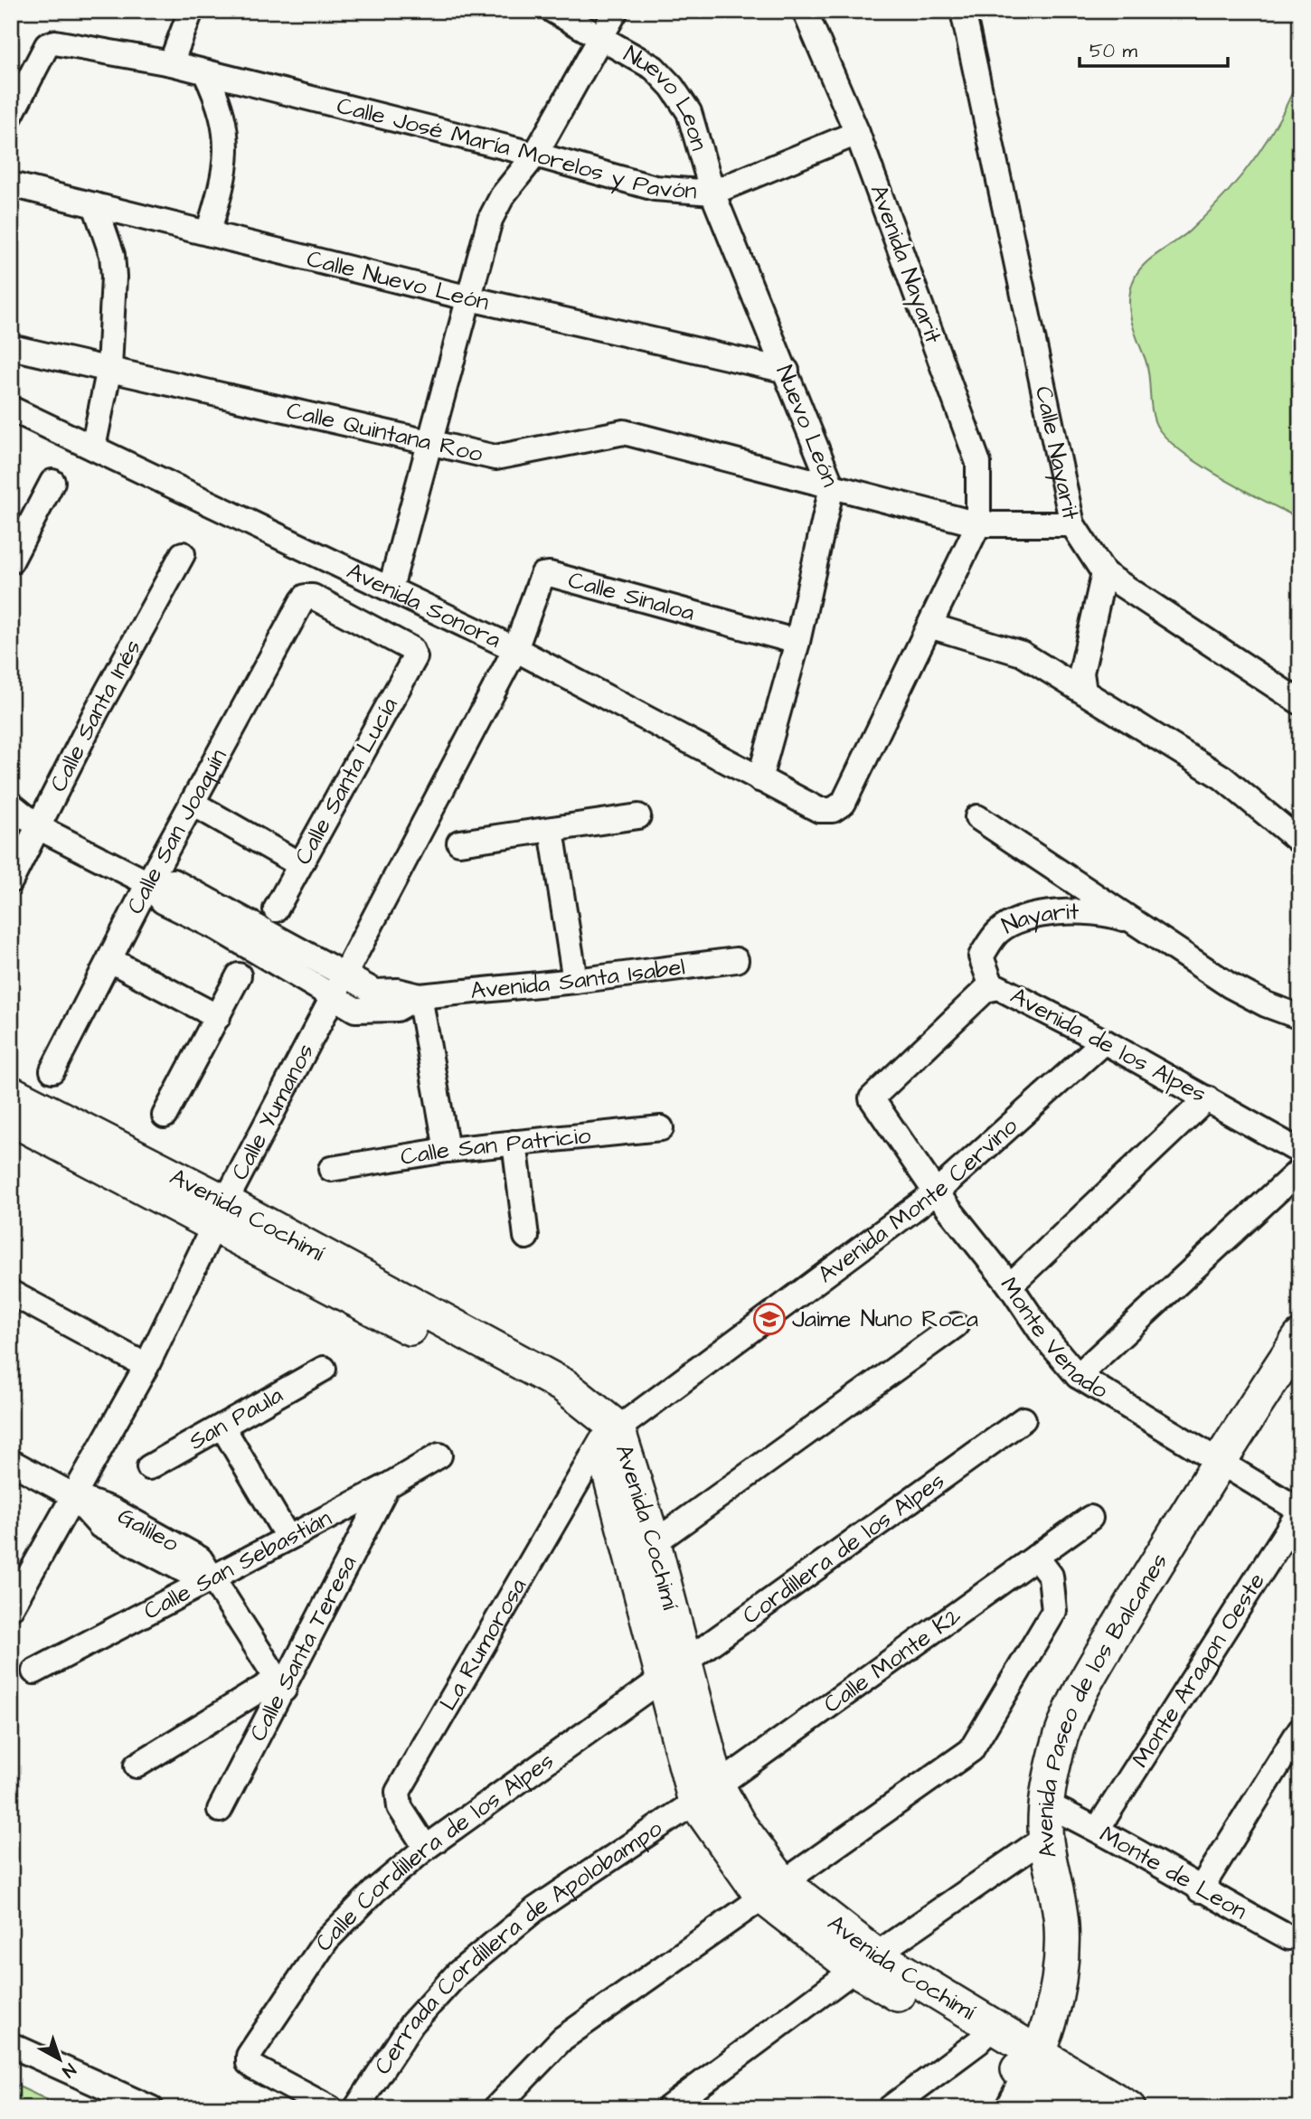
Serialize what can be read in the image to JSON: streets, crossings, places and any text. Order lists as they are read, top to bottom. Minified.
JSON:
{"streets":{"street":["Nuevo Leon","Calle José María Morelos y Pavón","Avenida Nayarit","Calle Nuevo León","Nuevo León","Calle Quintana Roo","Calle Nayarit","Calle Sinaloa","Avenida Sonora","Calle Santa Inés","Calle Santa Lucía","Calle San Joaquín","Nayarit","Avenida Santa Isabel","Avenida de los Alpes","Calle Yumanos","Calle San Patricio","Avenida Monte Cervino","Avenida Cochimí","Monte Venado","San Paula","Galileo","Cordillera de los Alpes","Calle San Sebastián","La Rumorosa","Calle Santa Teresa","Calle Monte K2","Monte Aragon Oeste","Avenida Paseo de los Balcanes","Calle Cordillera de los Alpes","Monte de Leon","Cerrada Cordillera de Apolobampo"]},"crossings":[["Nuevo Leon","Calle José María Morelos y Pavón"],["Nuevo Leon","Nuevo León"],["Calle José María Morelos y Pavón","Avenida Nayarit"],["Calle José María Morelos y Pavón","Nuevo León"],["Avenida Nayarit","Calle Quintana Roo"],["Avenida Nayarit","Calle Nayarit"],["Calle Nuevo León","Nuevo León"],["Nuevo León","Calle Quintana Roo"],["Nuevo León","Calle Sinaloa"],["Nuevo León","Avenida Sonora"],["Calle Quintana Roo","Calle Nayarit"],["Calle Sinaloa","Avenida Sonora"],["Calle Sinaloa","Calle Yumanos"],["Avenida Sonora","Calle Yumanos"],["Calle Santa Inés","Avenida Santa Isabel"],["Calle Santa Lucía","Calle San Joaquín"],["Calle San Joaquín","Avenida Santa Isabel"],["Nayarit","Avenida de los Alpes"],["Avenida Santa Isabel","Calle Yumanos"],["Avenida de los Alpes","Avenida Monte Cervino"],["Avenida de los Alpes","Monte Venado"],["Calle Yumanos","Avenida Cochimí"],["Calle Yumanos","Galileo"],["Avenida Monte Cervino","Avenida Cochimí"],["Avenida Monte Cervino","Monte Venado"],["Avenida Monte Cervino","La Rumorosa"],["Avenida Cochimí","Cordillera de los Alpes"],["Avenida Cochimí","La Rumorosa"],["Avenida Cochimí","Calle Monte K2"],["Avenida Cochimí","Avenida Paseo de los Balcanes"],["Avenida Cochimí","Calle Cordillera de los Alpes"],["Avenida Cochimí","Cerrada Cordillera de Apolobampo"],["Monte Venado","Monte Aragon Oeste"],["Monte Venado","Avenida Paseo de los Balcanes"],["Galileo","Calle San Sebastián"],["Cordillera de los Alpes","Calle Cordillera de los Alpes"],["Calle San Sebastián","Calle Santa Teresa"],["La Rumorosa","Calle Cordillera de los Alpes"],["Calle Monte K2","Cerrada Cordillera de Apolobampo"],["Monte Aragon Oeste","Monte de Leon"],["Avenida Paseo de los Balcanes","Monte de Leon"]],"places":{"school or university":["Jaime Nuno Roca"]},"scale_bar":"50 m","north":"bottom right"}
